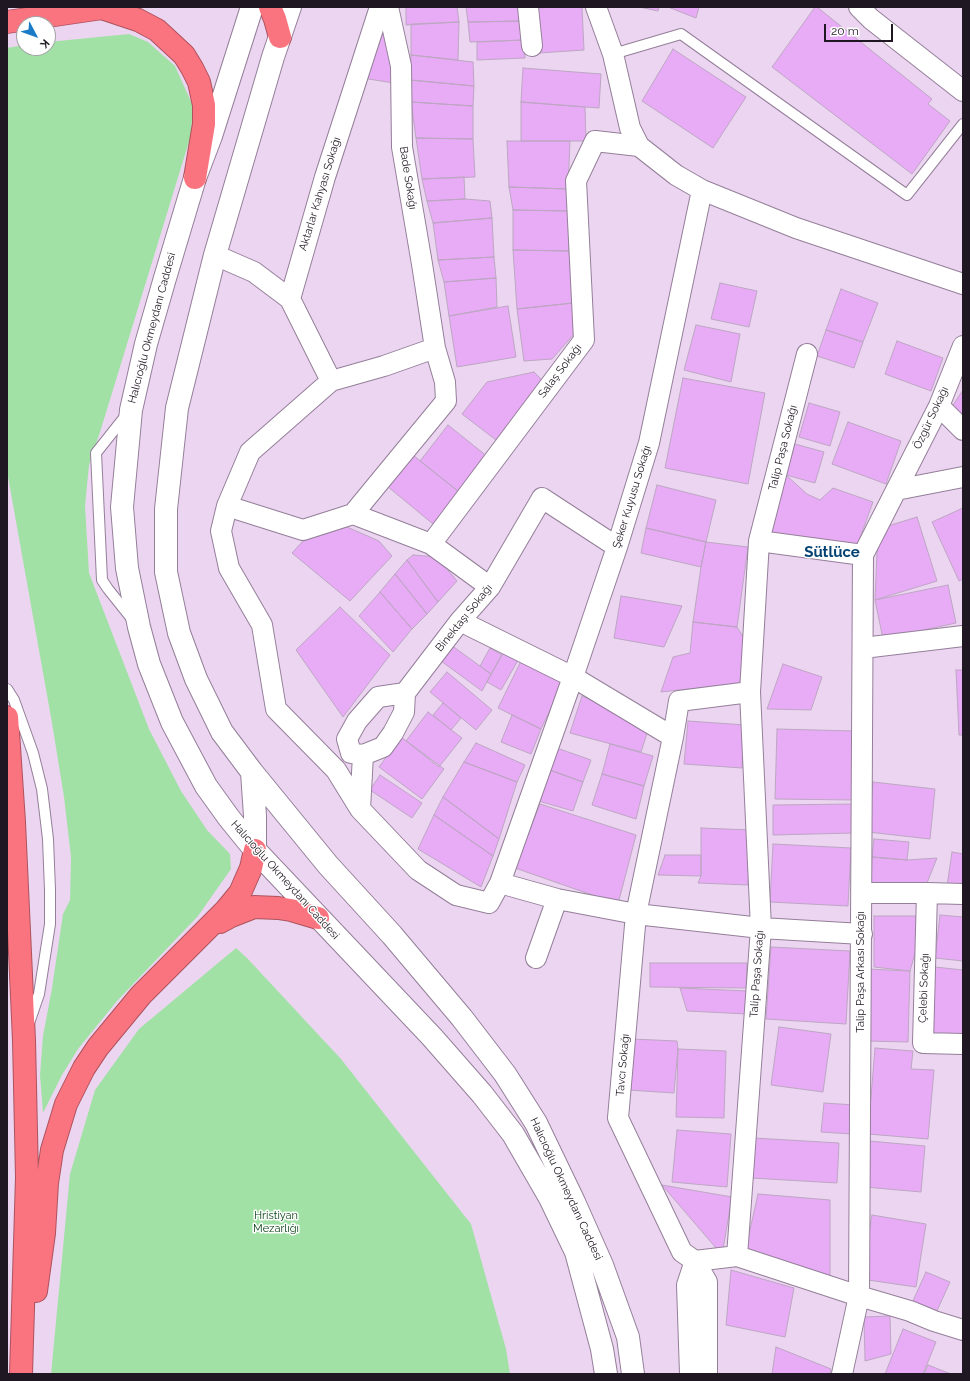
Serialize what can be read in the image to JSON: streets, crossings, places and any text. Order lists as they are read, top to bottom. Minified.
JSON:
{"streets":{"main road":["Halıcıoğlu Okmeydanı Caddesi"],"street":["Bade Sokağı","Aktarlar Kahyası Sokağı","Salaş Sokağı","Özgür Sokağı","Talip Paşa Sokağı","Şeker Kuyusu Sokağı","Binektaşı Sokağı","Talip Paşa Arkası Sokağı","Çelebi Sokağı","Tavcı Sokağı"]},"crossings":[["Özgür Sokağı","Talip Paşa Arkası Sokağı"],["Talip Paşa Sokağı","Tavcı Sokağı"],["Şeker Kuyusu Sokağı","Binektaşı Sokağı"]],"districts":["Sütlüce"],"parks":["Hristiyan Mezarlığı"],"scale_bar":"20 m","north":"bottom right"}
